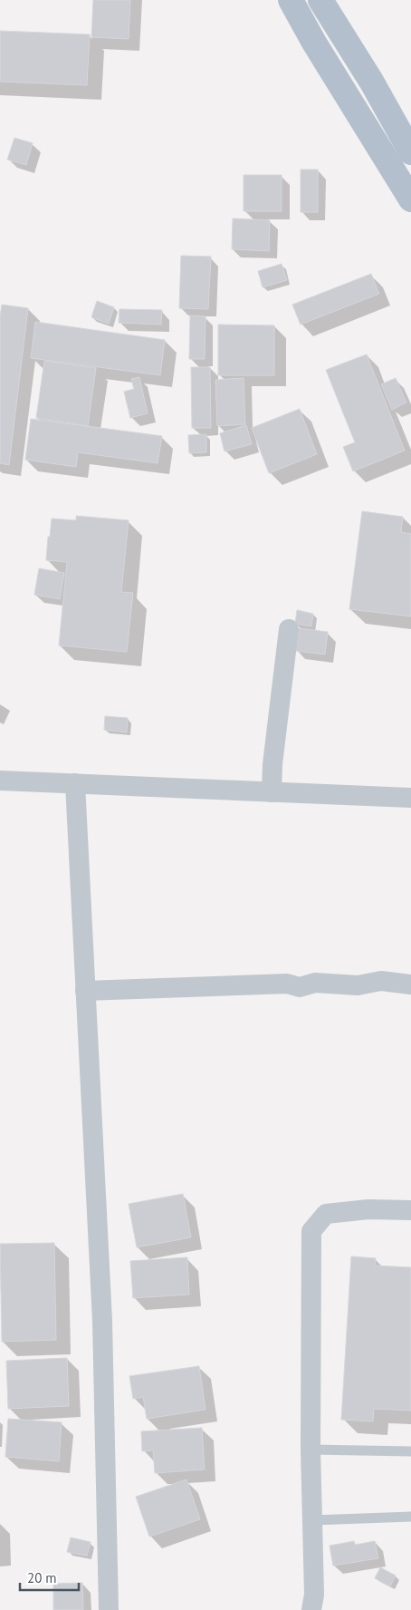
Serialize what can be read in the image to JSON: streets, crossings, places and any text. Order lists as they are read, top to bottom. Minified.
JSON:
{"scale_bar":"20 m"}
